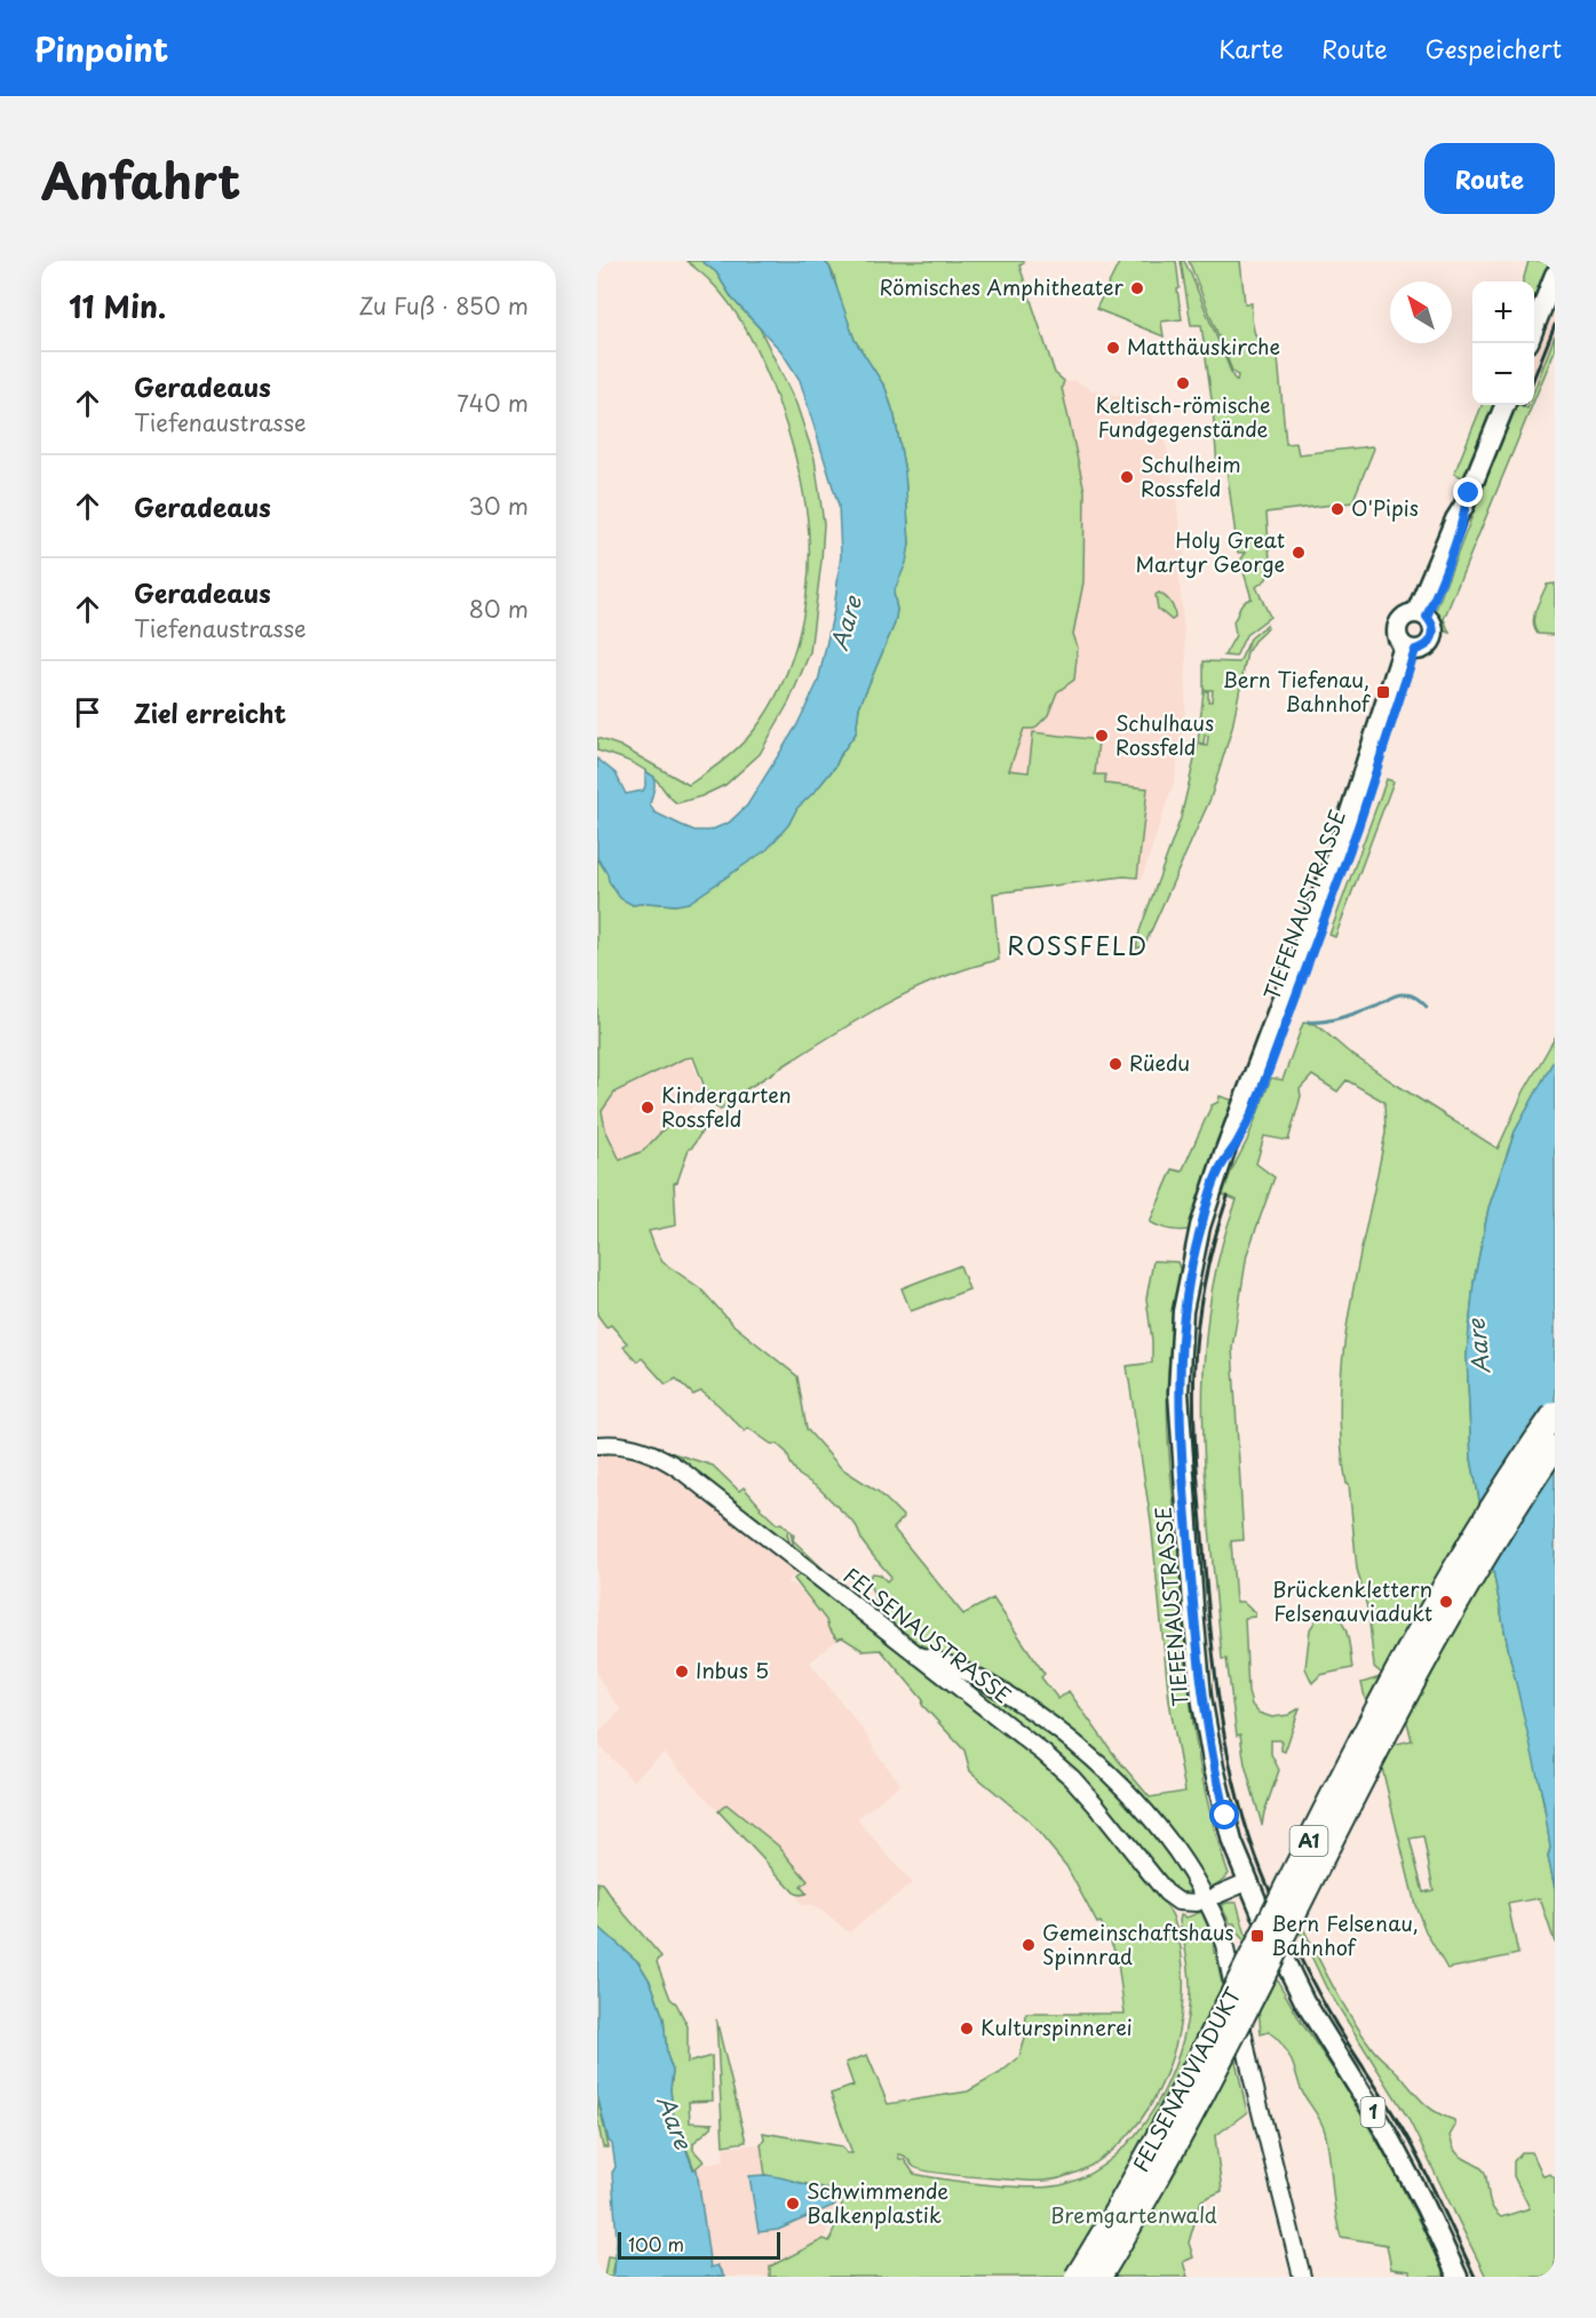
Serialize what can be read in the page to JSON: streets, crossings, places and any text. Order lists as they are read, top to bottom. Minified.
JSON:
{"streets":{"highway":["A1","FELSENAUVIADUKT"],"main road":["TIEFENAUSTRASSE","1"],"street":["FELSENAUSTRASSE"]},"districts":["ROSSFELD"],"water":["Aare"],"parks":["Bremgartenwald"],"places":{"other":["Römisches Amphitheater","Matthäuskirche","Keltisch-römische Fundgegenstände","Schulheim Rossfeld","O'Pipis","Holy Great Martyr George","Schulhaus Rossfeld","Rüedu","Kindergarten Rossfeld","Brückenklettern Felsenauviadukt","Inbus 5","Gemeinschaftshaus Spinnrad","Kulturspinnerei","Schwimmende Balkenplastik"],"transit":["Bern Tiefenau, Bahnhof","Bern Felsenau, Bahnhof"]},"scale_bar":"100 m","north":"top left","page":{"header":"Pinpoint","nav":["Karte","Route","Gespeichert"],"title":"Anfahrt","buttons":"Route","heading":["11 Min.","Zu Fuß · 850 m"],"map_buttons":["+","−"],"list":[["Geradeaus","Tiefenaustrasse","740 m"],["Geradeaus","30 m"],["Geradeaus","Tiefenaustrasse","80 m"],"Ziel erreicht"],"scale":"100 m"}}
